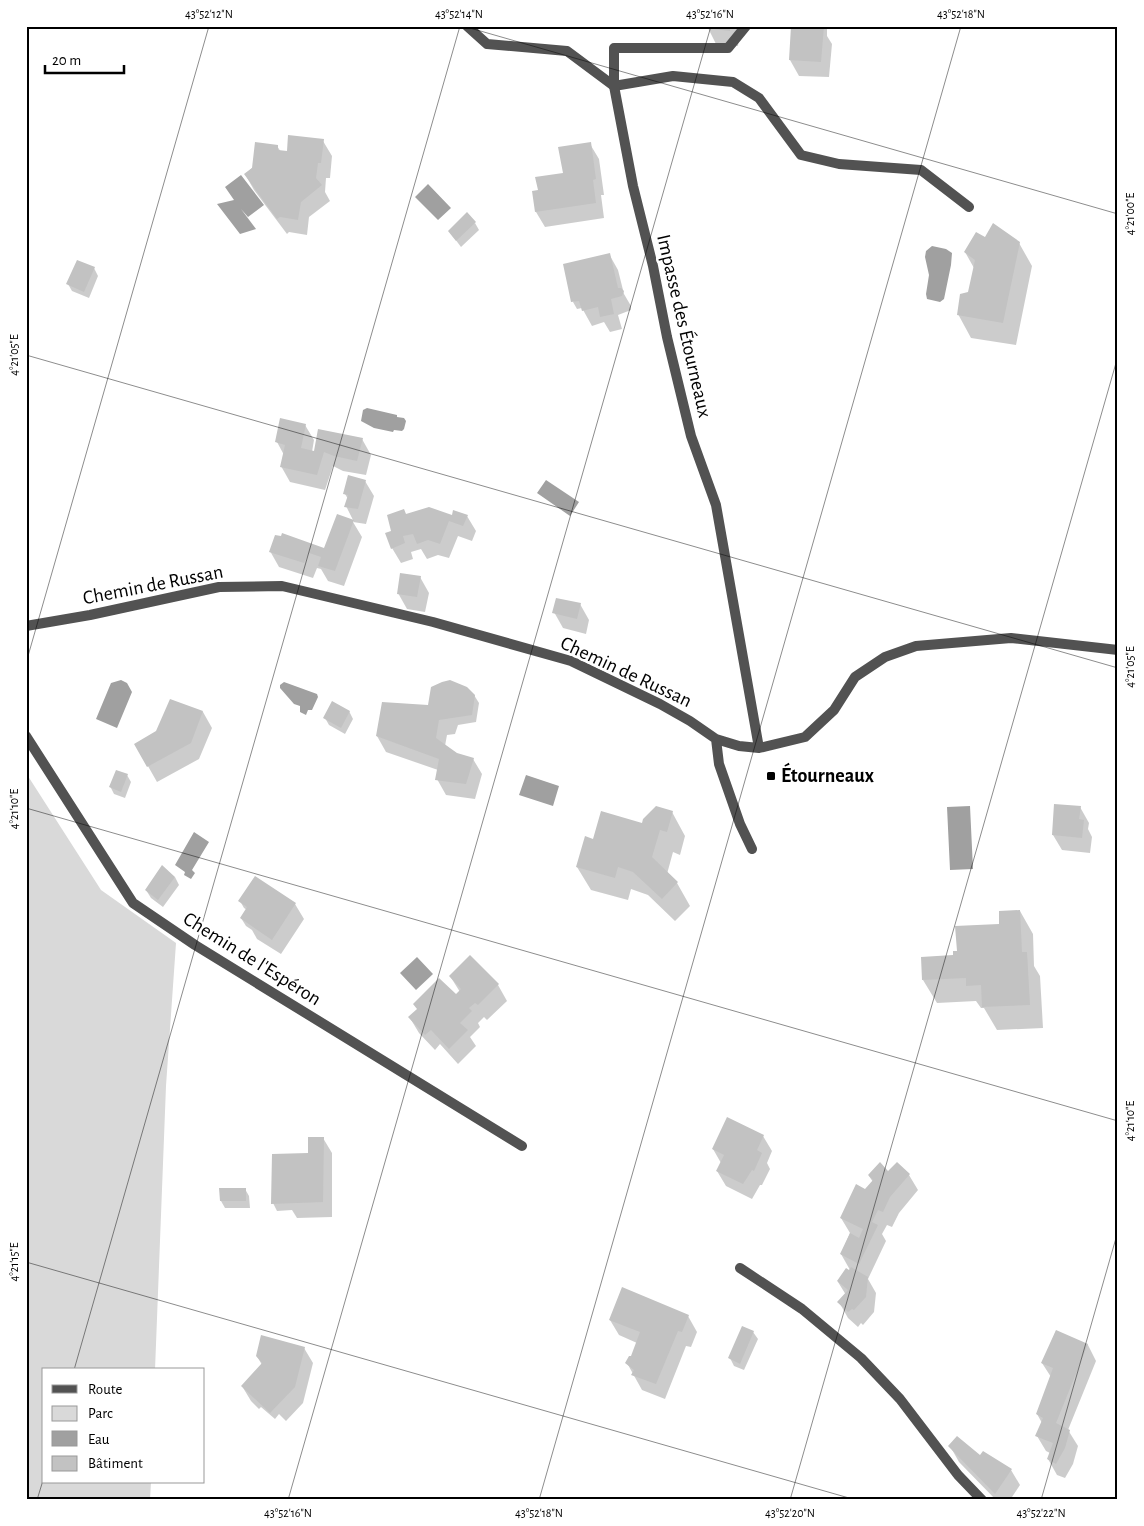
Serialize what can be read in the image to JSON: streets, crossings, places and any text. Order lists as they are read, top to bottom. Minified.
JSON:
{"streets":{"street":["Impasse des Étourneaux","Chemin de Russan","Chemin de l'Espéron"]},"crossings":[["Impasse des Étourneaux","Chemin de Russan"]],"places":{"transit":["Étourneaux"]},"legend":["Route","Parc","Eau","Bâtiment"],"scale_bar":"20 m","coordinates":["43°52'12\"N","43°52'14\"N","43°52'16\"N","43°52'18\"N","4°21'00\"E","4°21'05\"E","4°21'10\"E","4°21'15\"E","43°52'20\"N","43°52'22\"N"]}
